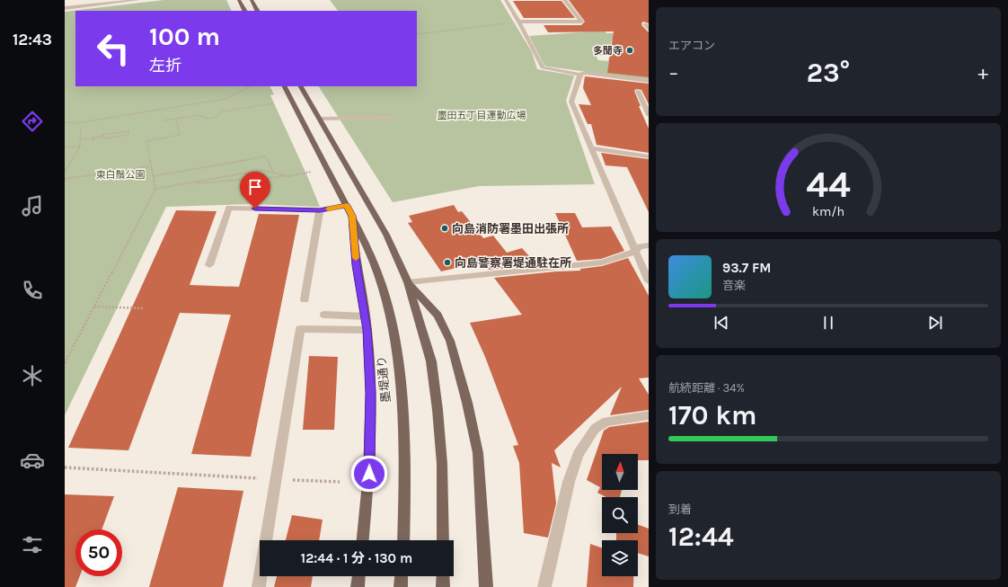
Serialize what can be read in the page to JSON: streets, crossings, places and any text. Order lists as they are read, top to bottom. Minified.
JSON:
{"streets":{"main road":["墨堤通り"]},"parks":["墨田五丁目運動広場","東白鬚公園"],"places":["多聞寺","向島消防署墨田出張所","向島警察署堤通駐在所"],"north":"top","page":{"tabs":"12:43","tile":["エアコン",["航続距離 · 34%","170 km"],["到着","12:44"]],"turn":["100 m","左折"],"heat":["−","23°","+"],"song":["93.7 FM","音楽"],"limit":"50","trip":"12:44 · 1 分 · 130 m","gauge":["44","km/h"]}}
